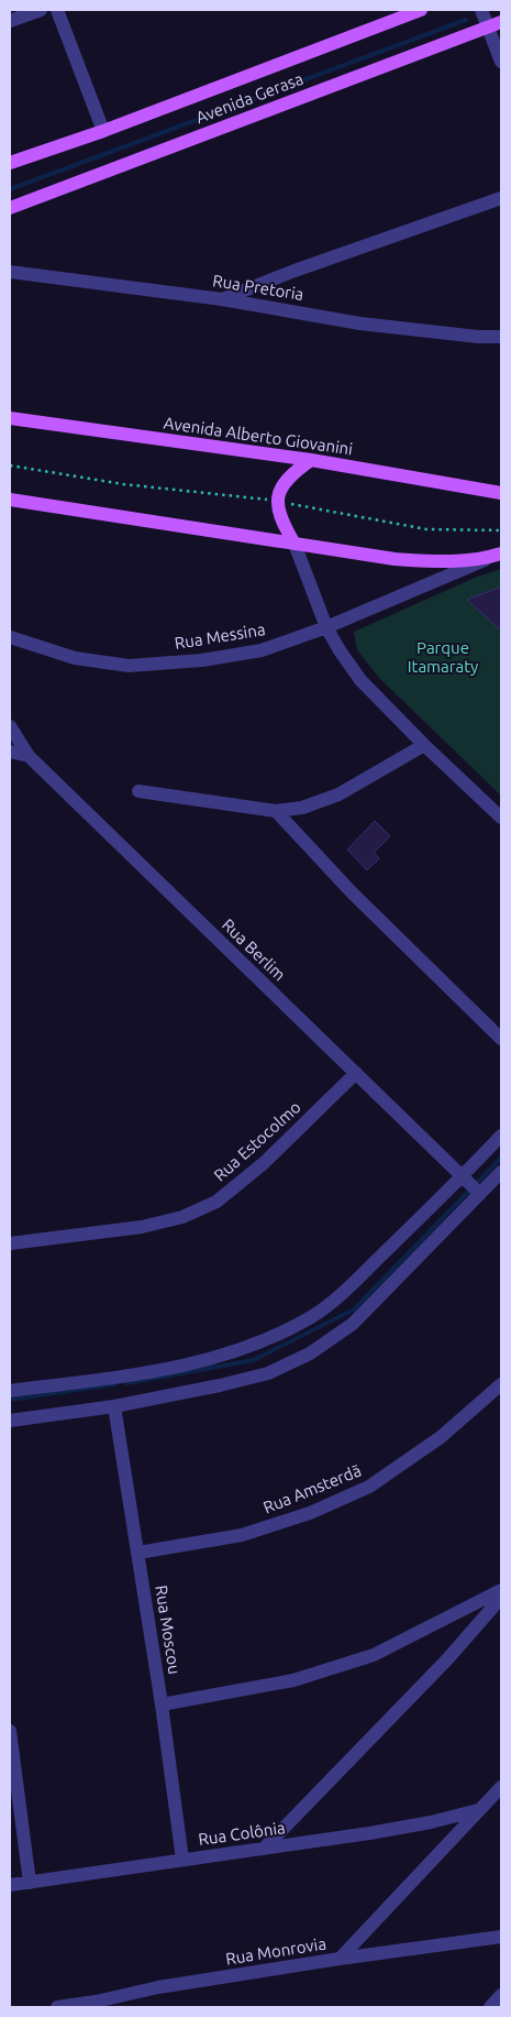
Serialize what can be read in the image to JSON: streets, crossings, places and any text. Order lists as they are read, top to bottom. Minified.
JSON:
{"streets":{"main road":["Avenida Gerasa","Avenida Alberto Giovanini"],"street":["Rua Pretoria","Rua Messina","Rua Berlim","Rua Estocolmo","Rua Amsterdã","Rua Moscou","Rua Colônia","Rua Monrovia"]},"crossings":[["Rua Berlim","Rua Estocolmo"],["Rua Amsterdã","Rua Moscou"],["Rua Moscou","Rua Colônia"]],"parks":["Parque Itamaraty"]}
